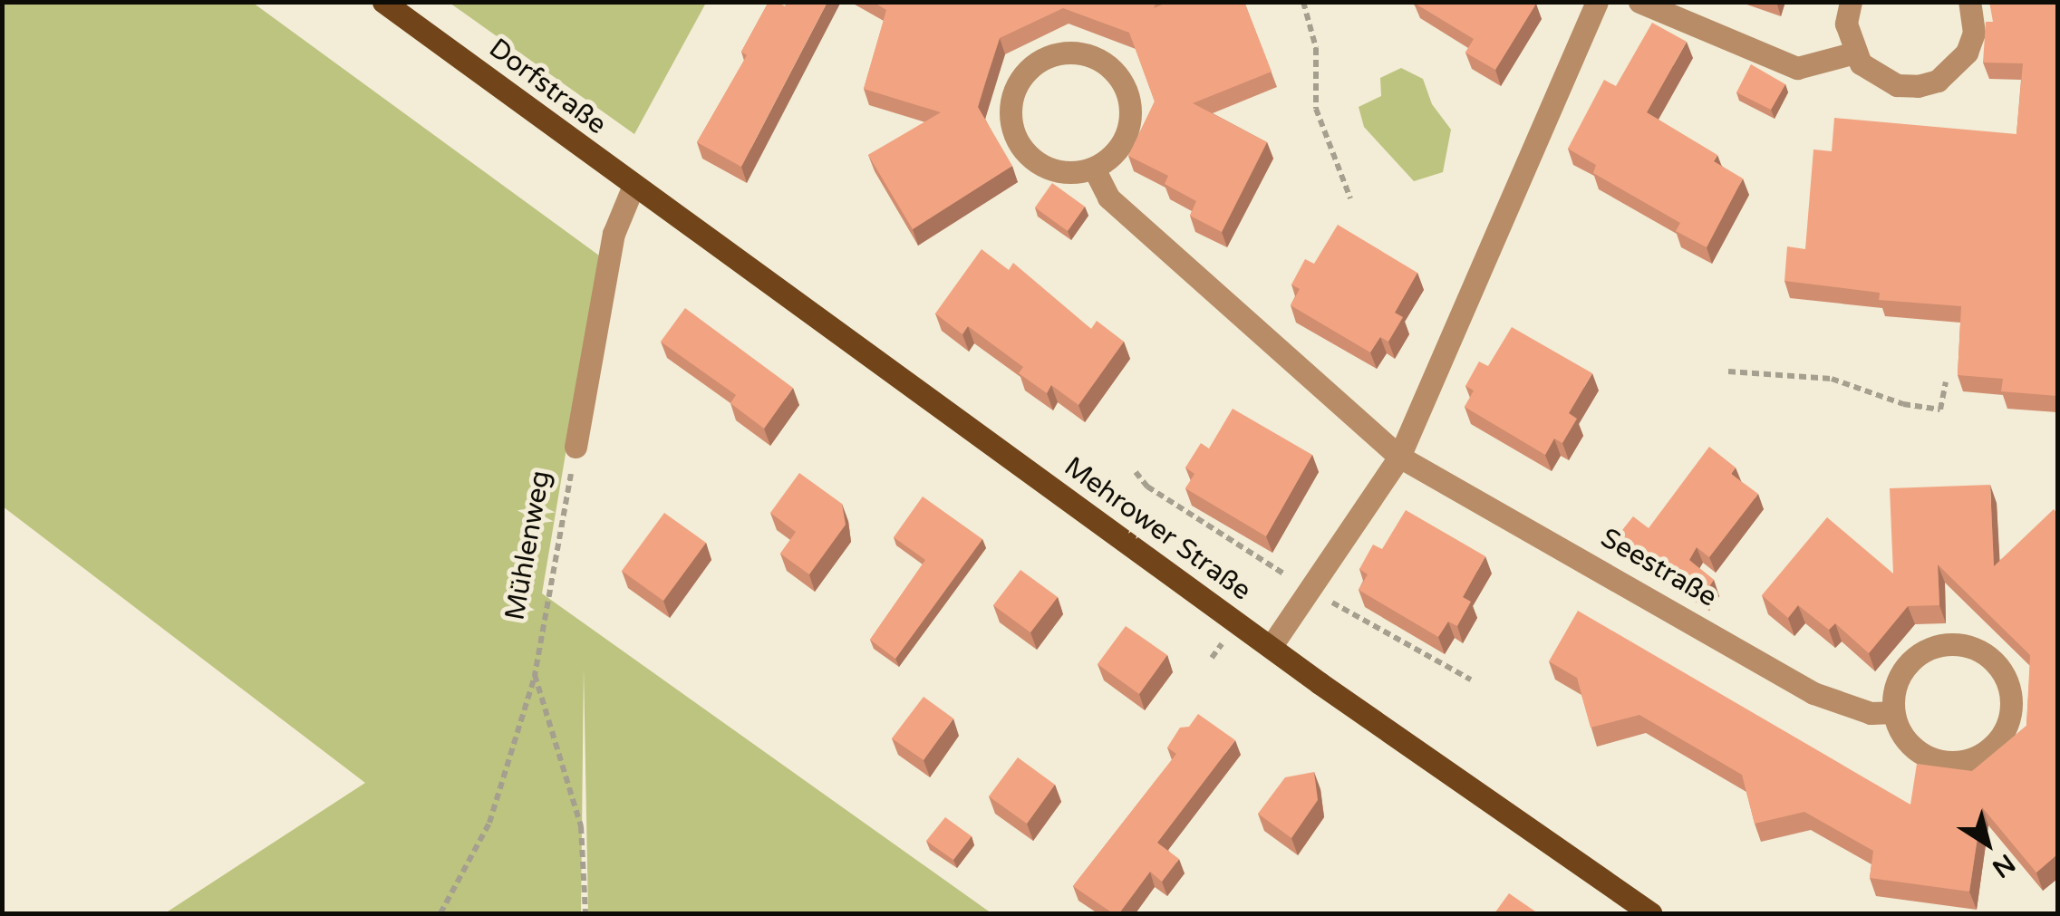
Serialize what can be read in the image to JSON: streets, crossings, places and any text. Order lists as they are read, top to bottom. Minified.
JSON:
{"streets":{"main road":["Dorfstraße","Mehrower Straße"],"street":["Mühlenweg","Seestraße"]},"crossings":[["Dorfstraße","Mehrower Straße"],["Dorfstraße","Mühlenweg"],["Mehrower Straße","Mühlenweg"]],"north":"bottom right"}
